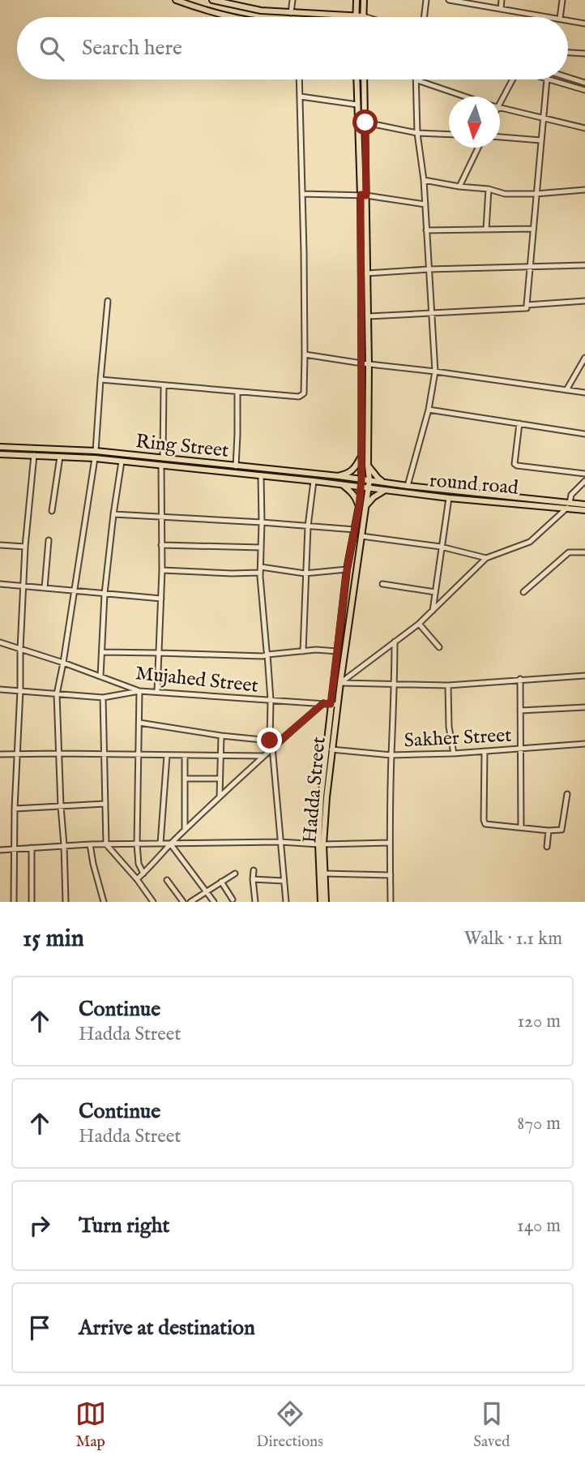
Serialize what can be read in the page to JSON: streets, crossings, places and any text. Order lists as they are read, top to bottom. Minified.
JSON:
{"streets":{"main road":["Ring Street","round road","Hadda Street"],"street":["Mujahed Street","Sakher Street"]},"crossings":[["Ring Street","round road"],["Ring Street","Hadda Street"],["round road","Hadda Street"],["Mujahed Street","Hadda Street"],["Sakher Street","Hadda Street"]],"north":"bottom","page":{"search":"Search here","heading":["15 min","Walk · 1.1 km"],"list":[["Continue","Hadda Street","120 m"],["Continue","Hadda Street","870 m"],["Turn right","140 m"],"Arrive at destination"],"nav":["Map","Directions","Saved"]}}
